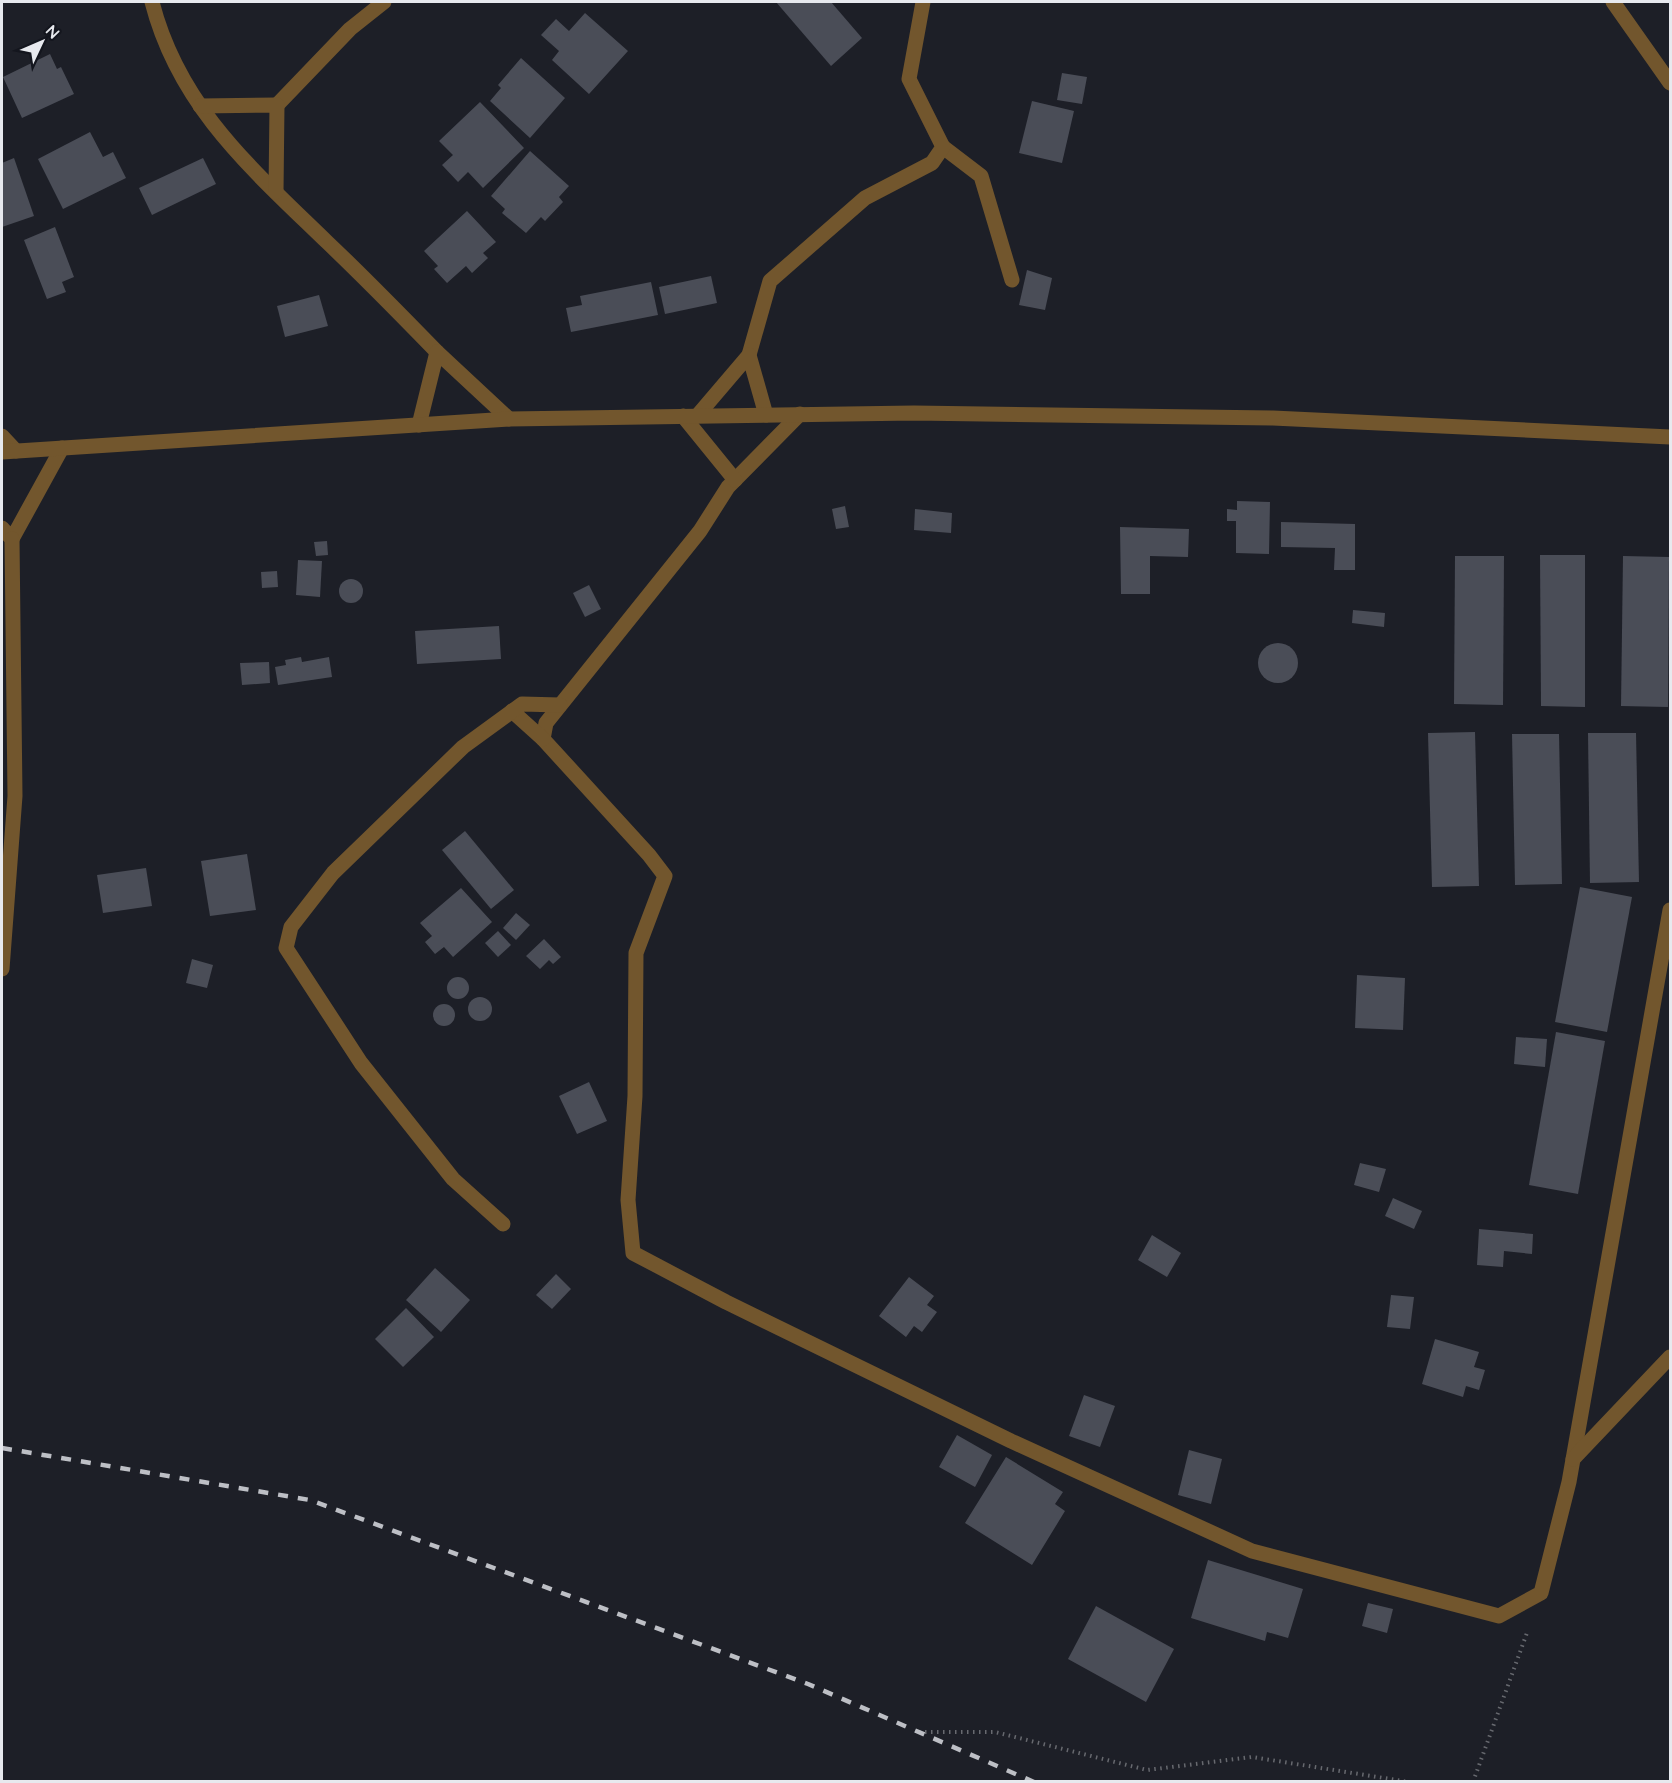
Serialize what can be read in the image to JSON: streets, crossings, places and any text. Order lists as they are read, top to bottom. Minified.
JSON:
{"north":"top right"}
